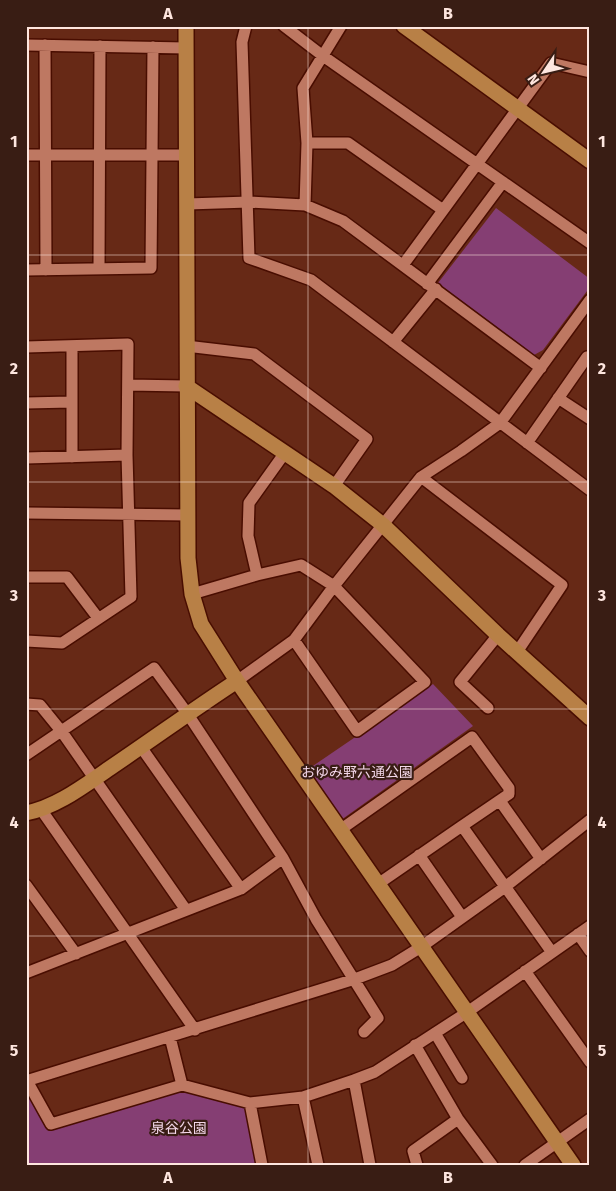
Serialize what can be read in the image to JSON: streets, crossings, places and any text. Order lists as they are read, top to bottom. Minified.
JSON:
{"parks":["おゆみ野六通公園","泉谷公園"],"north":"bottom left","grid":{"columns":["A","B"],"rows":["1","2","3","4","5"]}}
